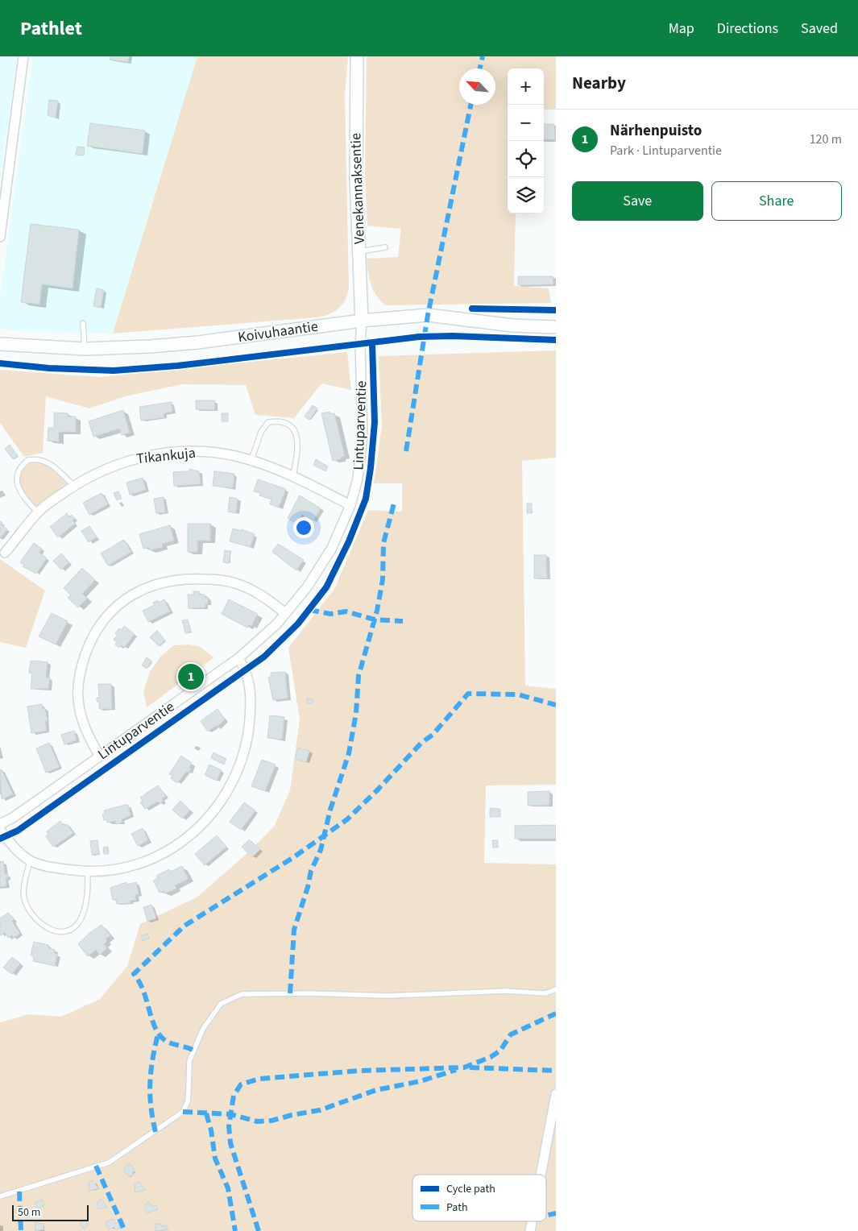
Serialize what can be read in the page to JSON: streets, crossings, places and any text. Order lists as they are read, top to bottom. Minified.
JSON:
{"streets":{"street":["Venekannaksentie","Koivuhaantie","Lintuparventie","Tikankuja"]},"crossings":[["Venekannaksentie","Koivuhaantie"],["Venekannaksentie","Lintuparventie"],["Koivuhaantie","Lintuparventie"],["Lintuparventie","Tikankuja"]],"legend":["Cycle path","Path"],"scale_bar":"50 m","north":"top left","page":{"header":"Pathlet","nav":["Map","Directions","Saved"],"heading":"Nearby","map_buttons":["+","−"],"list":[{"mark":"1","name":"Närhenpuisto","note":"Park · Lintuparventie","value":"120 m"}],"buttons":["Save","Share"],"pins":"1","scale":"50 m"}}
